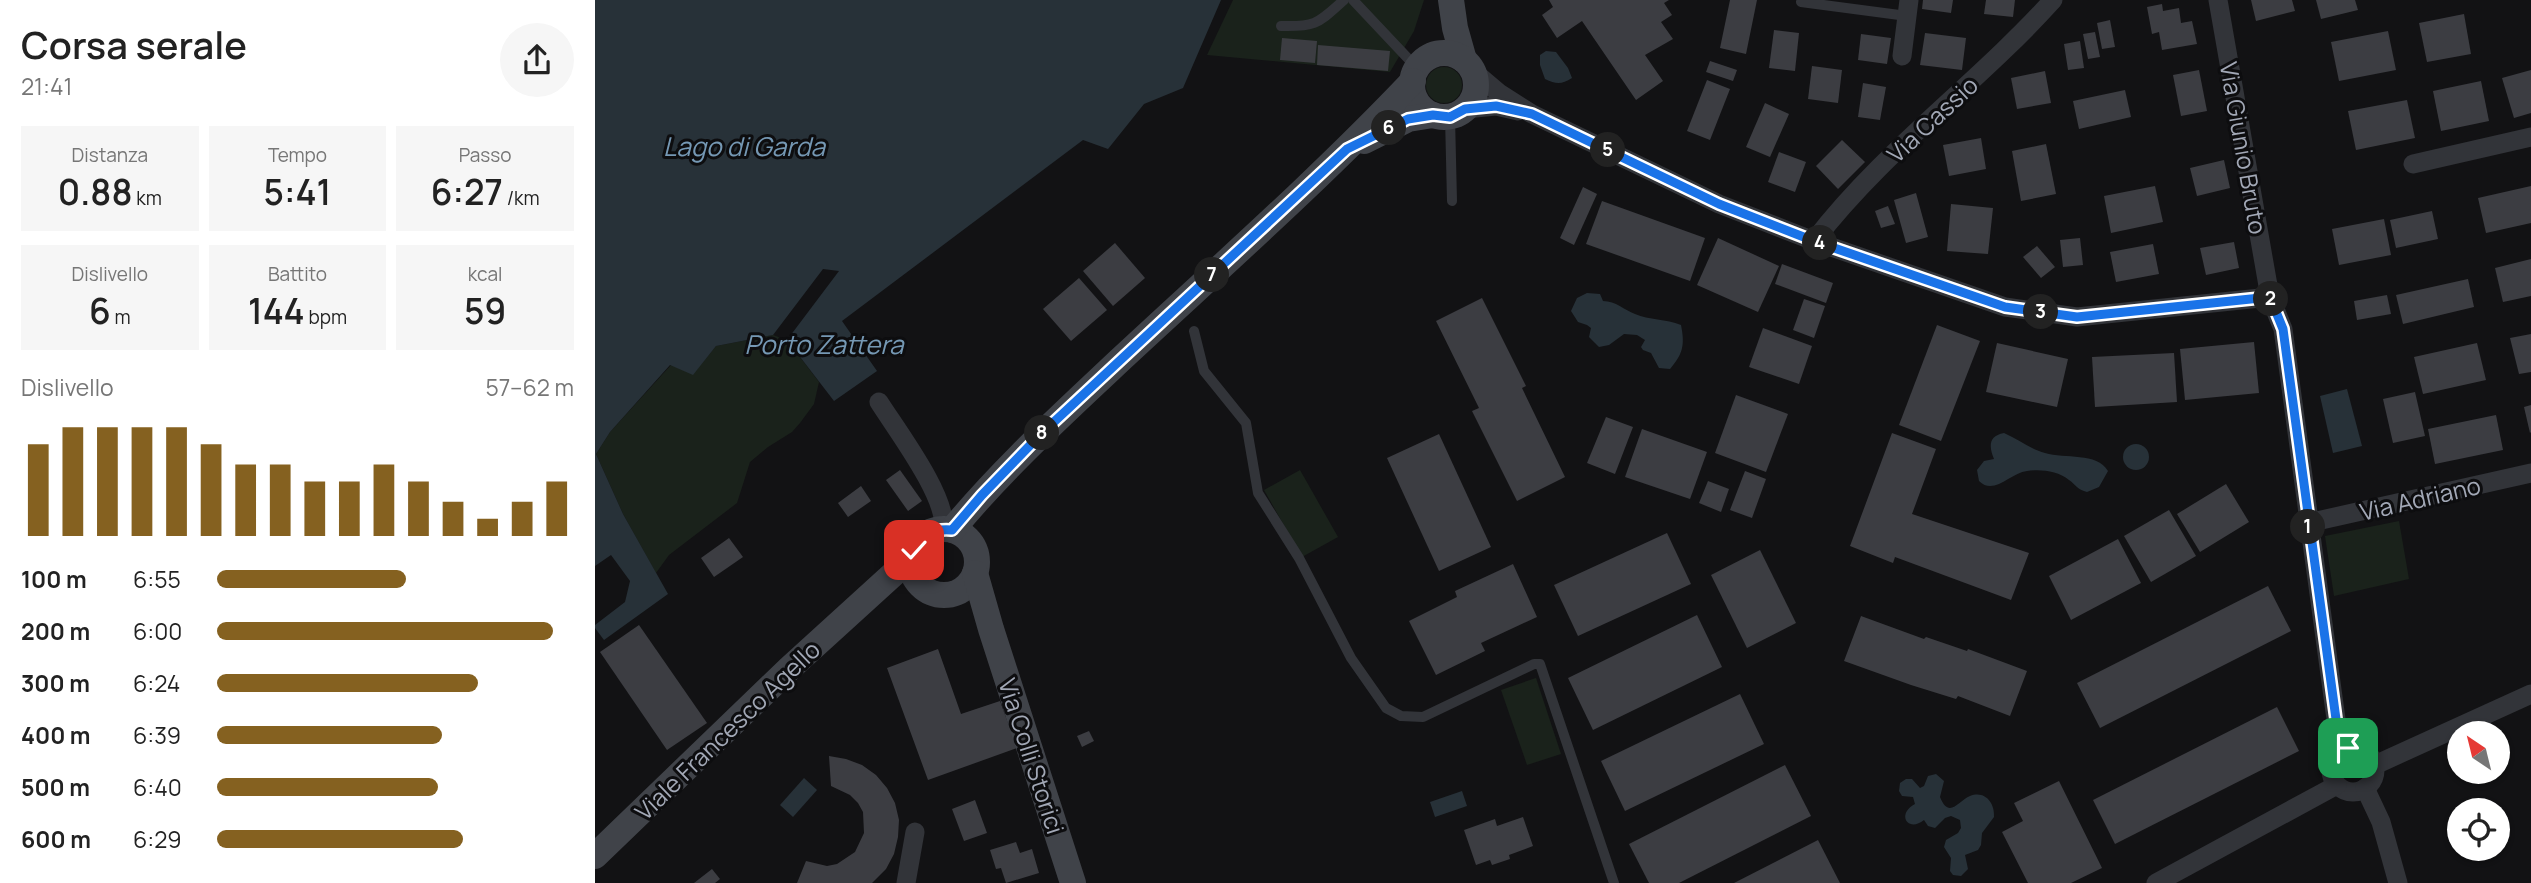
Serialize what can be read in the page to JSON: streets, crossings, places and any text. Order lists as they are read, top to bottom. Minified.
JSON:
{"streets":{"main road":["Viale Francesco Agello","Via Colli Storici"],"street":["Via Cassio","Via Giunio Bruto","Via Adriano"]},"crossings":[["Via Giunio Bruto","Via Adriano"],["Viale Francesco Agello","Via Colli Storici"]],"water":["Lago di Garda","Porto Zattera"],"north":"top left","page":{"heading":["Corsa serale","21:41"],"pins":["6","5","4","7","2","3","8","1"],"stats":[["Distanza","0.88 km"],["Tempo","5:41"],["Passo","6:27 /km"],["Dislivello","6 m"],["Battito","144 bpm"],["kcal","59"]],"chart":["Dislivello","57–62 m"],"list":[{"name":"100 m","note":"6:55"},{"name":"200 m","note":"6:00"},{"name":"300 m","note":"6:24"},{"name":"400 m","note":"6:39"},{"name":"500 m","note":"6:40"},{"name":"600 m","note":"6:29"}]}}
